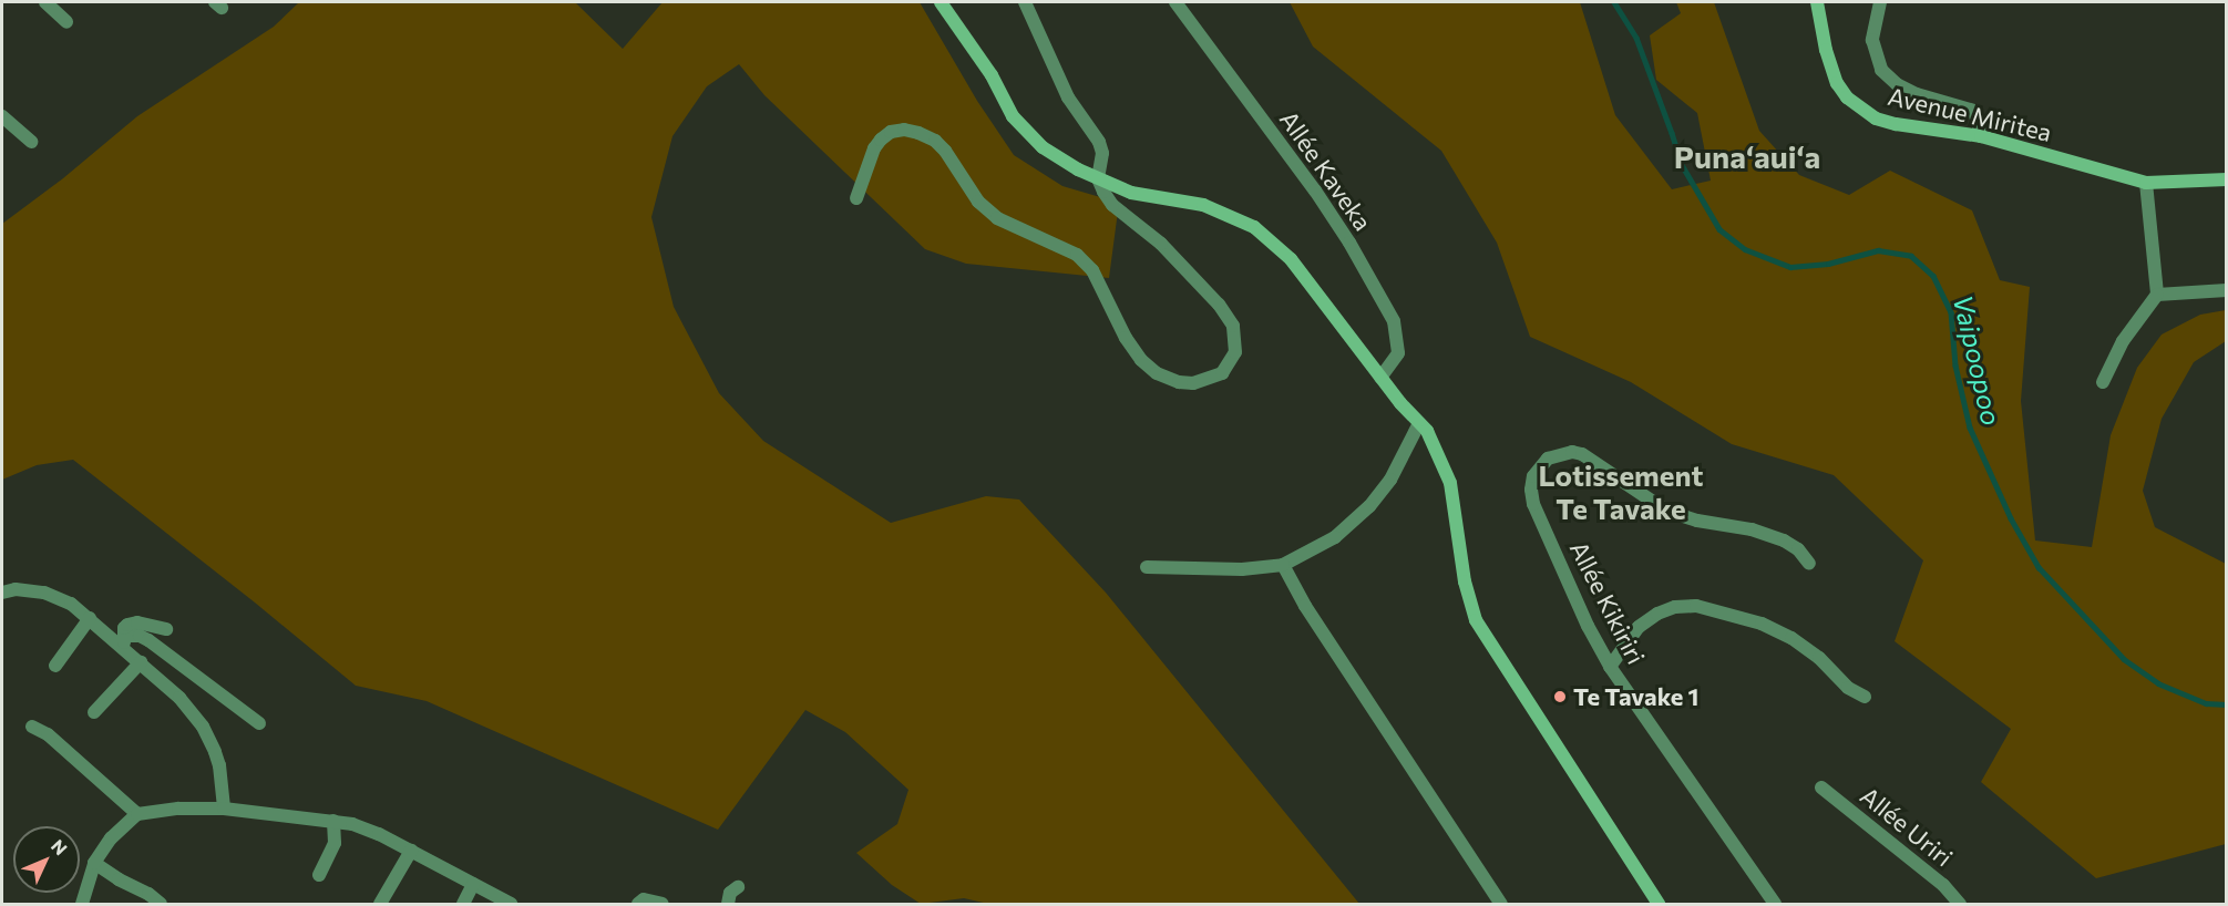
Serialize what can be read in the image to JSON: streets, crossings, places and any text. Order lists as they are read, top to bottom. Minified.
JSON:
{"streets":{"main road":["Avenue Miritea"],"street":["Allée Kaveka","Allée Kikiriri","Allée Uriri"]},"districts":["Punaʻauiʻa","Lotissement Te Tavake"],"water":["Vaipoopoo"],"places":["Te Tavake 1"],"north":"top right"}
